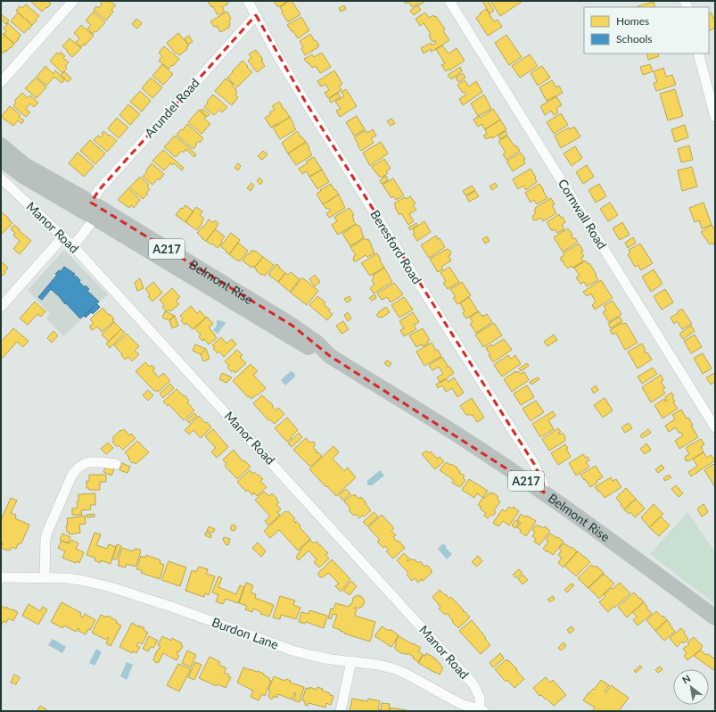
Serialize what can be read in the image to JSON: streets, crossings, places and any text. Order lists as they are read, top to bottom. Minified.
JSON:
{"streets":{"highway":["A217","Belmont Rise"],"street":["Arundel Road","Cornwall Road","Manor Road","Beresford Road","Burdon Lane"]},"crossings":[["Arundel Road","Beresford Road"],["Arundel Road","Belmont Rise"],["Manor Road","Burdon Lane"],["Beresford Road","Belmont Rise"]],"legend":["Homes","Schools"],"north":"top left"}
